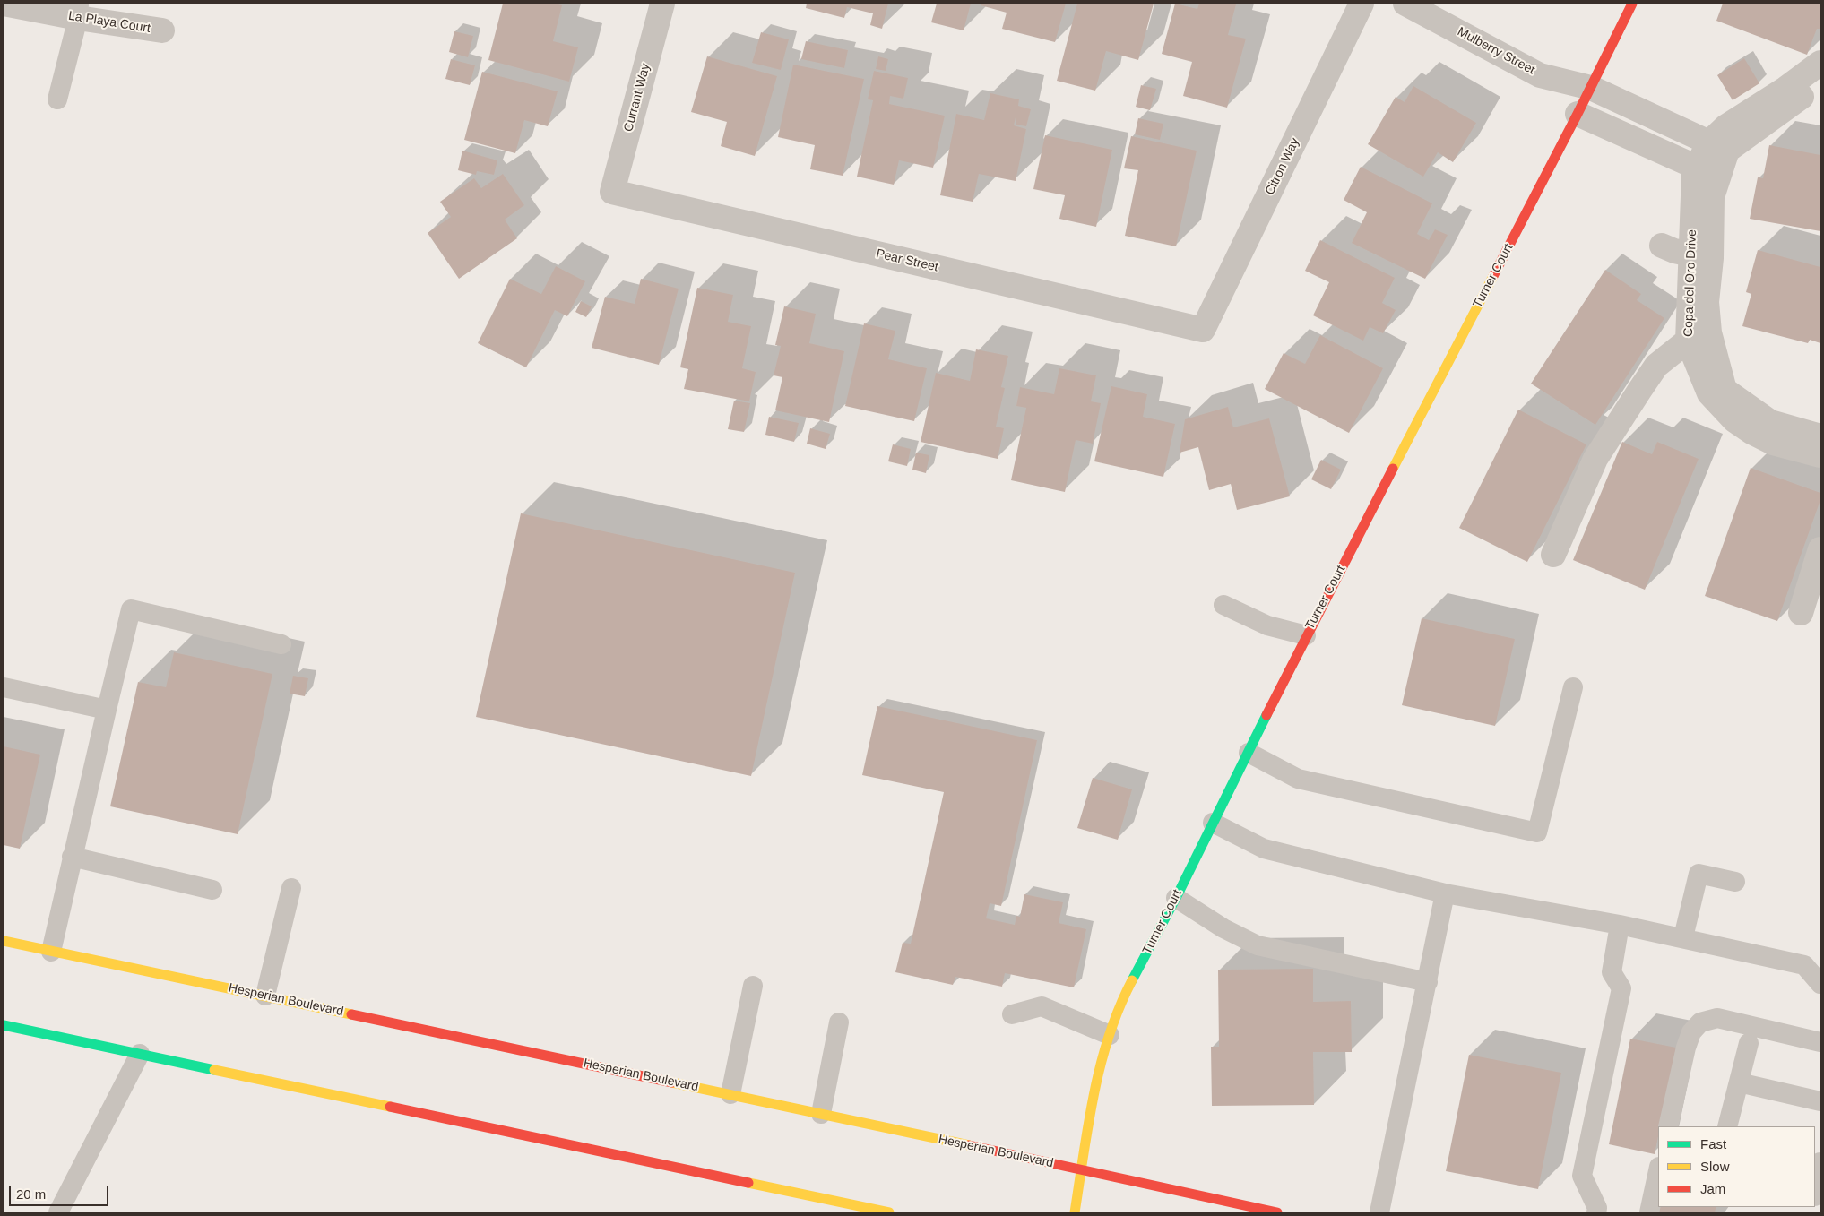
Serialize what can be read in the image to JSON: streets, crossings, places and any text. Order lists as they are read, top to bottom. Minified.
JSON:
{"streets":{"main road":["Turner Court","Hesperian Boulevard"],"street":["La Playa Court","Mulberry Street","Currant Way","Citron Way","Pear Street","Copa del Oro Drive"]},"crossings":[["Mulberry Street","Turner Court"],["Currant Way","Pear Street"],["Citron Way","Pear Street"],["Turner Court","Hesperian Boulevard"]],"legend":["Fast","Slow","Jam"],"scale_bar":"20 m"}
